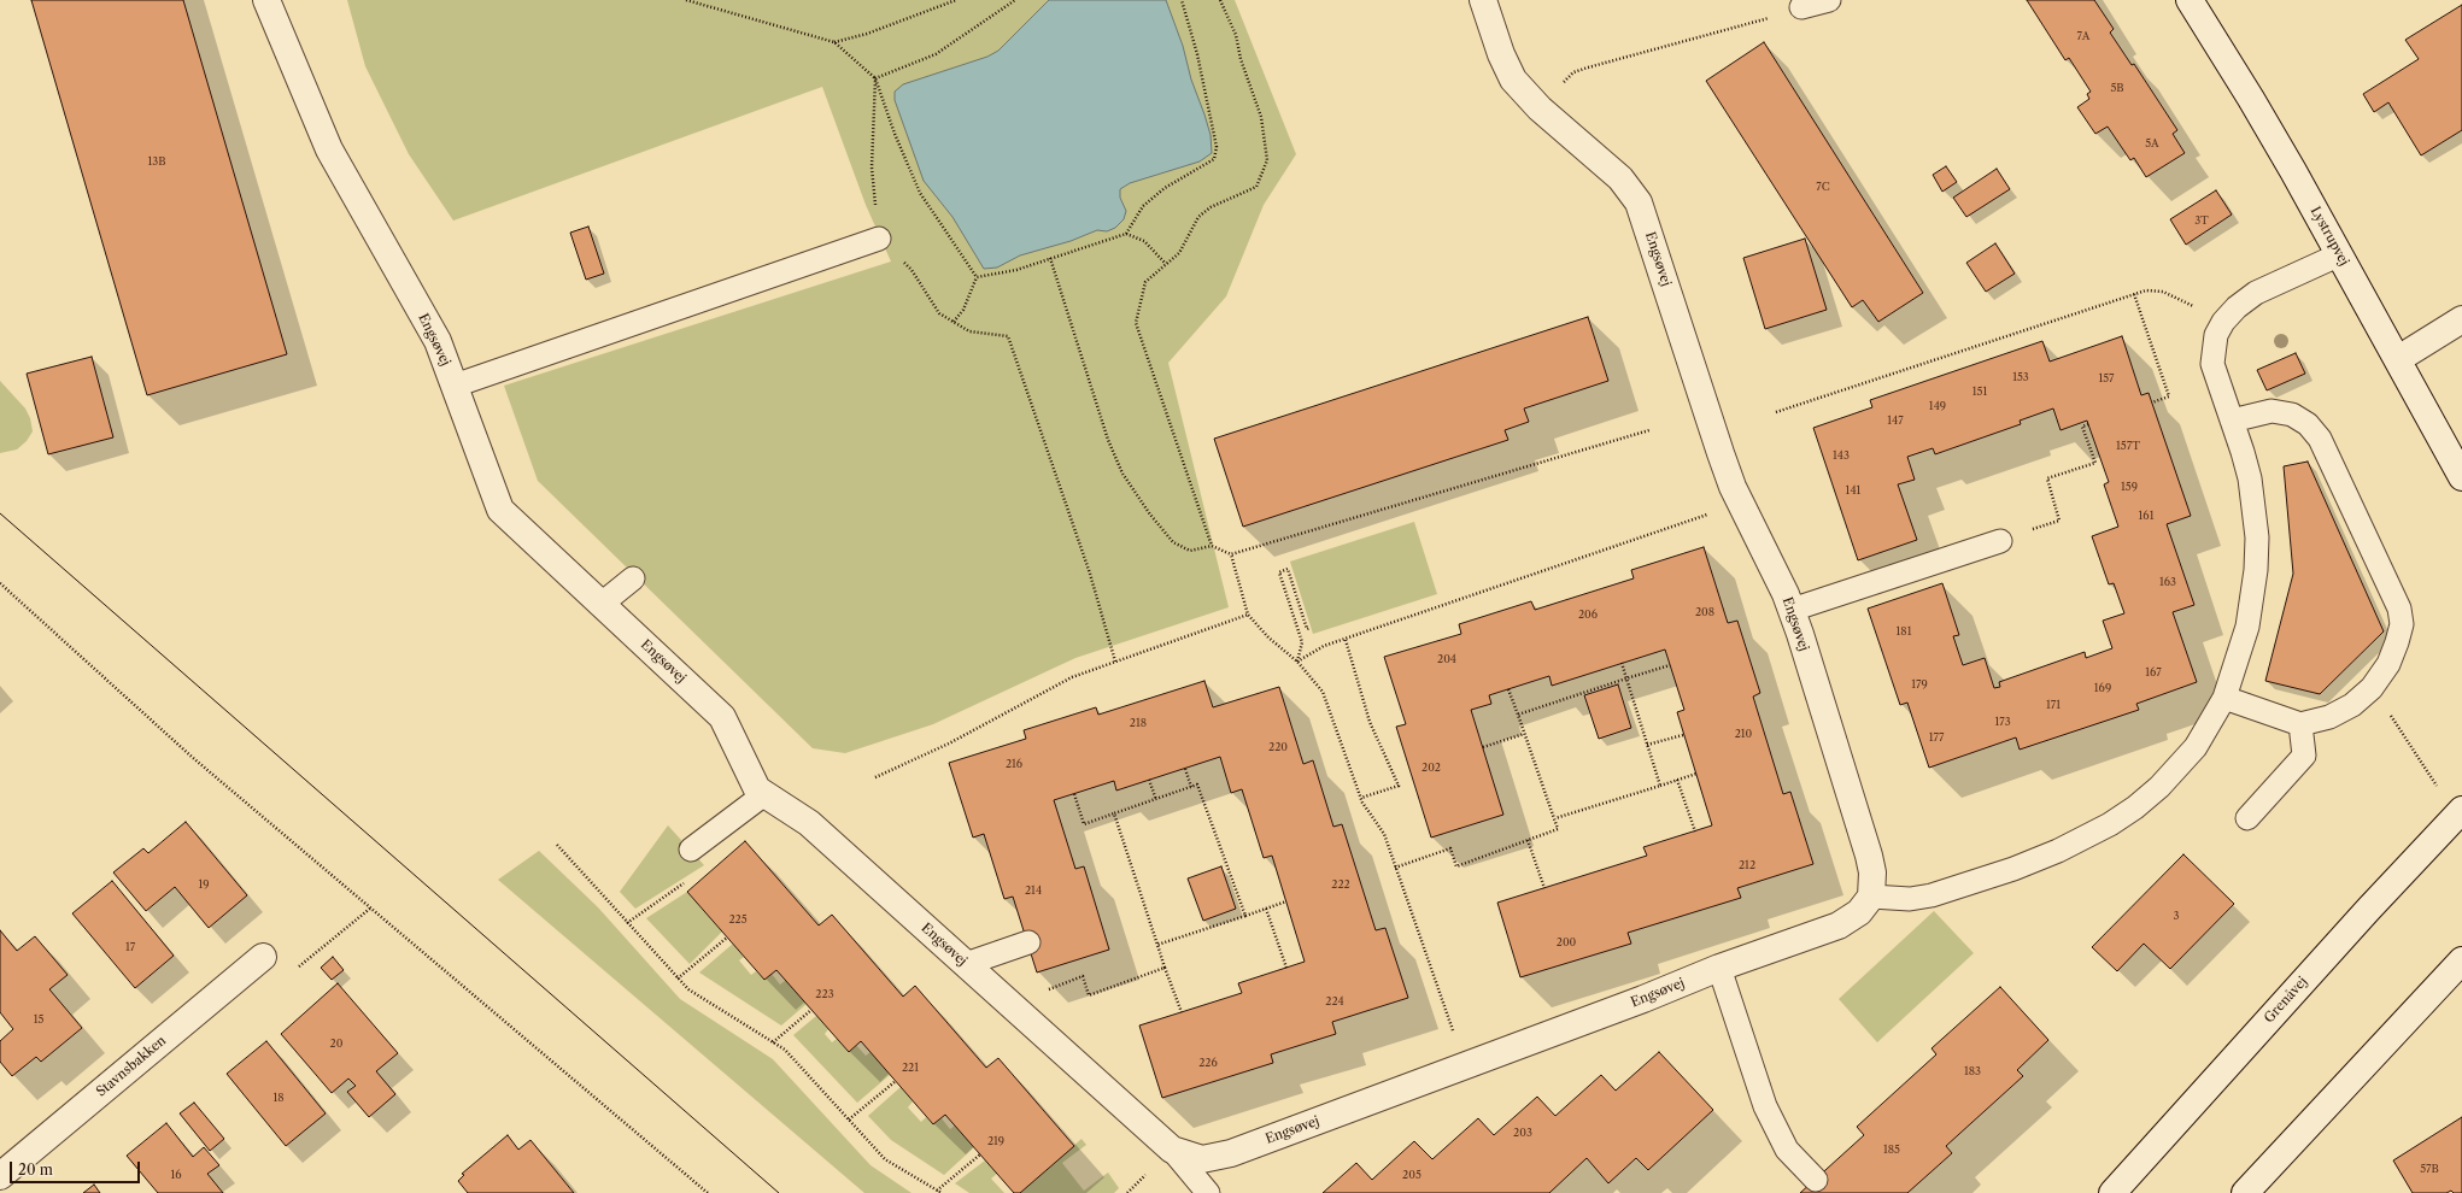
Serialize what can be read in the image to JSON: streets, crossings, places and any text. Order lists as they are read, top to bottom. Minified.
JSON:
{"streets":{"street":["Lystrupvej","Engsøvej","Grenåvej","Stavnsbakken"]},"house_numbers":["7A","5B","5A","13B","7C","3T","153","157","151","149","147","157T","143","159","141","161","163","208","206","181","204","167","179","169","171","173","218","210","177","220","216","202","212","19","222","214","3","225","200","17","223","224","15","20","226","221","183","18","203","219","185","57B","16","205"],"scale_bar":"20 m"}
